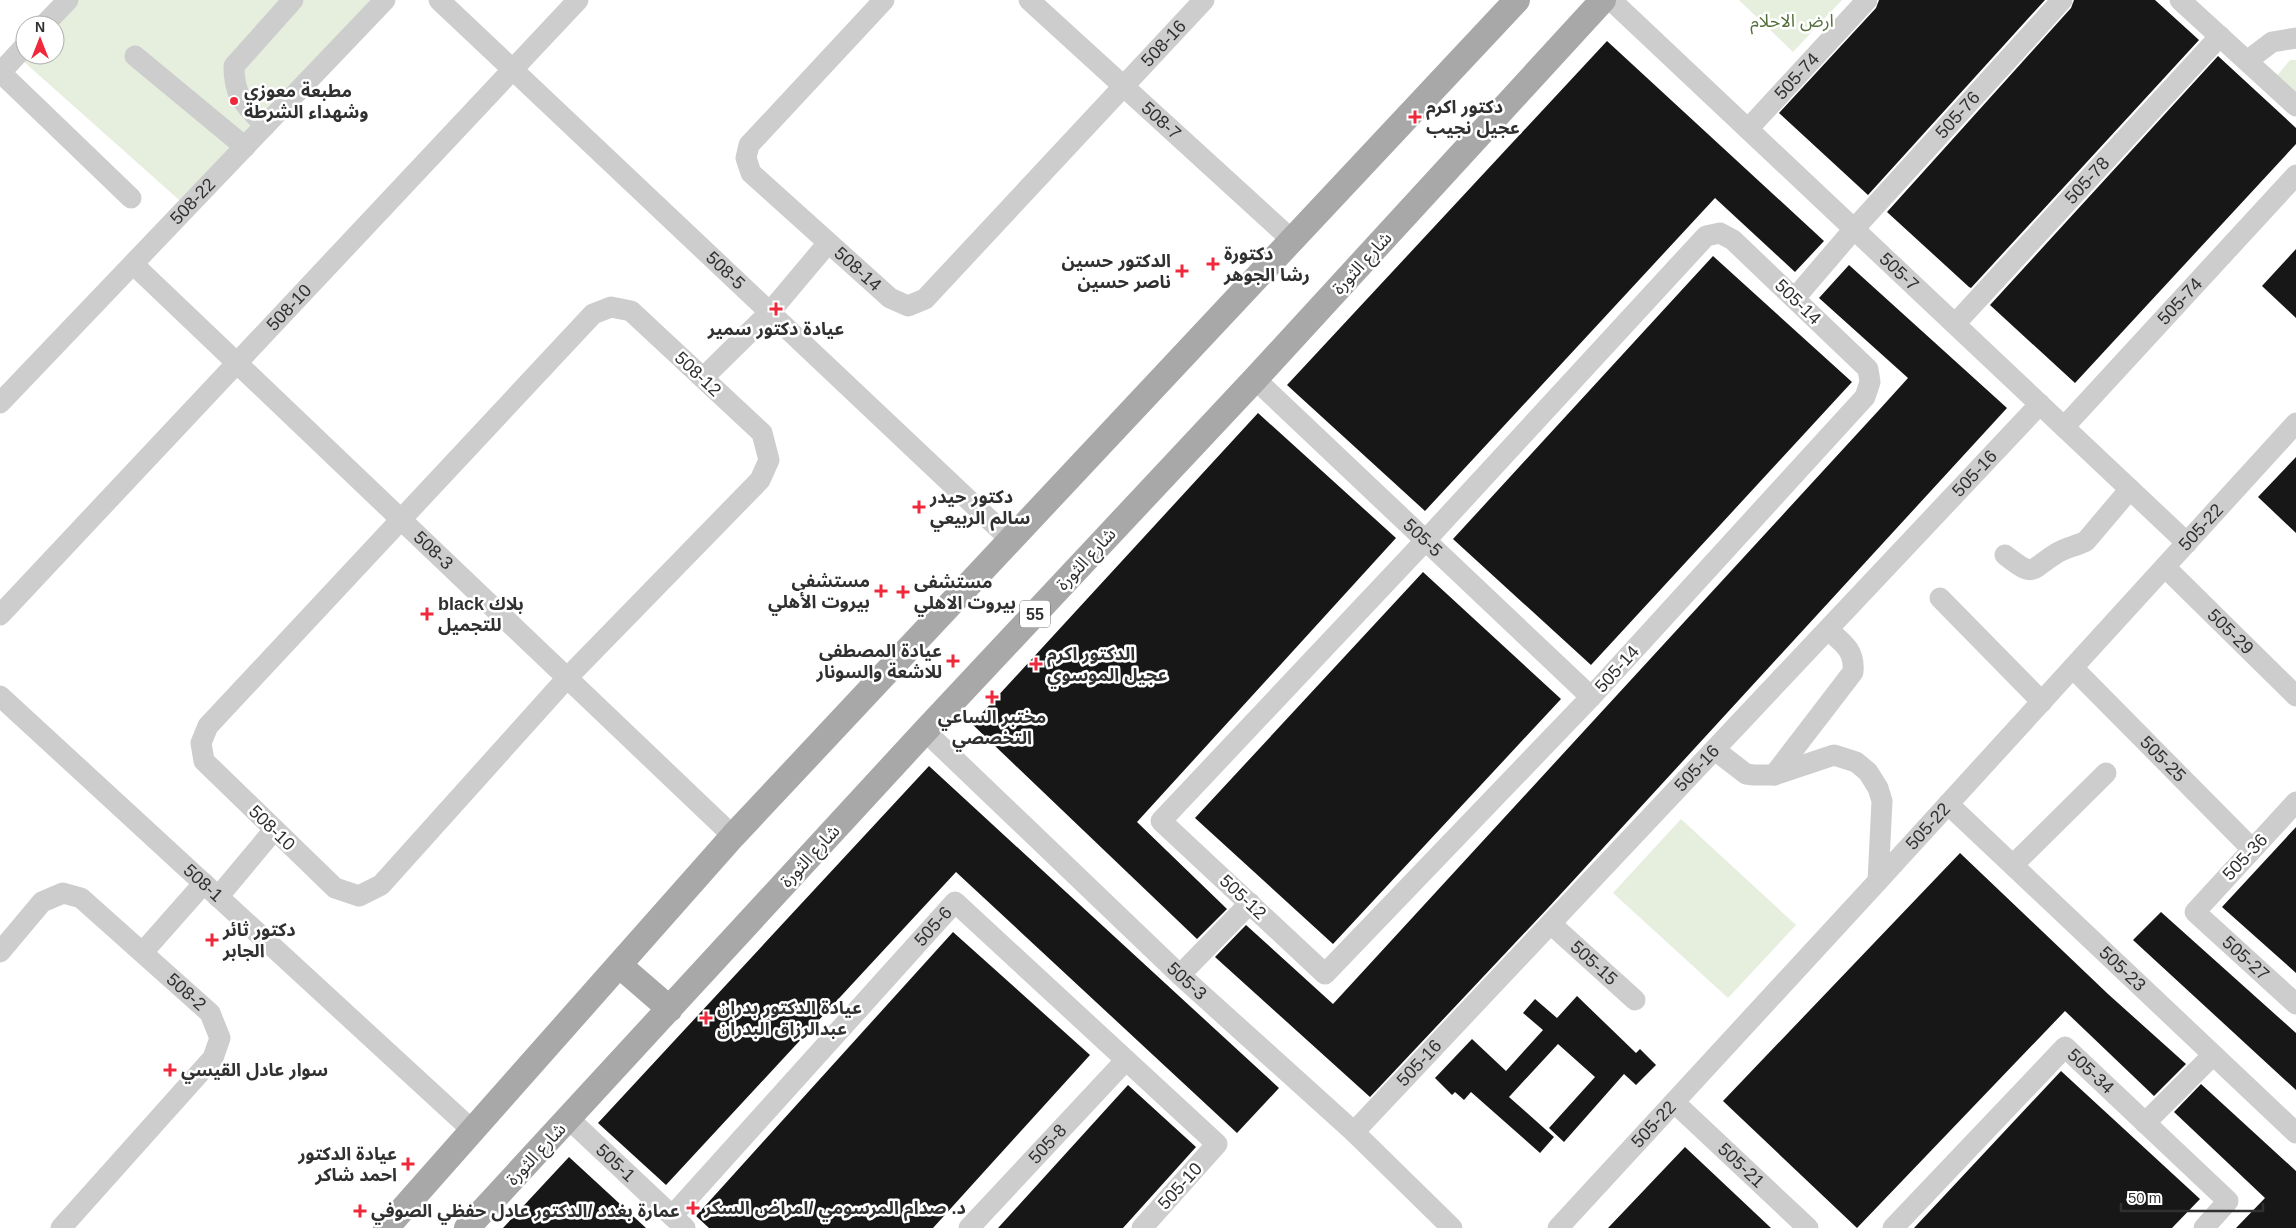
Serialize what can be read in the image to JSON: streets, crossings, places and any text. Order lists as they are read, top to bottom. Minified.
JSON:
{"streets":{"main road":["شارع الثورة","55"],"street":["508-16","505-74","505-76","508-7","505-78","508-22","508-5","508-14","505-7","505-14","508-10","508-12","505-16","505-22","505-5","508-3","505-29","505-25","505-36","508-1","505-12","505-6","505-27","505-15","505-23","505-3","508-2","505-34","505-8","505-1","505-21","505-10"]},"crossings":[["508-16","508-7"],["508-16","508-14"],["505-74","505-7"],["505-76","505-7"],["505-76","505-14"],["508-7","508-14"],["505-78","505-7"],["508-22","508-3"],["شارع الثورة","505-5"],["شارع الثورة","505-3"],["شارع الثورة","505-1"],["508-5","508-10"],["505-7","505-16"],["505-7","505-22"],["505-14","505-5"],["505-14","505-12"],["508-10","508-12"],["508-10","508-3"],["508-12","508-3"],["505-16","505-15"],["505-16","505-3"],["505-22","505-29"],["505-22","505-25"],["505-22","505-23"],["505-22","505-21"],["505-5","505-12"],["505-25","505-36"],["505-36","505-27"],["505-6","505-8"],["505-6","505-1"],["505-6","505-10"]],"parks":["ارض الاحلام"],"places":{"other":["مطبعة معوزي وشهداء الشرطة"],"health":["دكتور اكرم عجيل نجيب","دكتورة رشا الجوهر","الدكتور حسين ناصر حسين","عيادة دكتور سمير","دكتور حيدر سالم الربيعي","مستشفى بيروت الأهلي","مستشفى بيروت الاهلي","black بلاك للتجميل","عيادة المصطفى للاشعة والسونار","الدكتور اكرم عجيل الموسوي","مختبر الساعي التخصصي","دكتور ثائر الجابر","عيادة الدكتور بدران عبدالرزاق البدران","سوار عادل القيسي","عيادة الدكتور احمد شاكر","د. صدام المرسومي /امراض السكر","عمارة بغدد /الدكتور عادل حفظي الصوفي"]},"scale_bar":"50 m","north":"top"}
